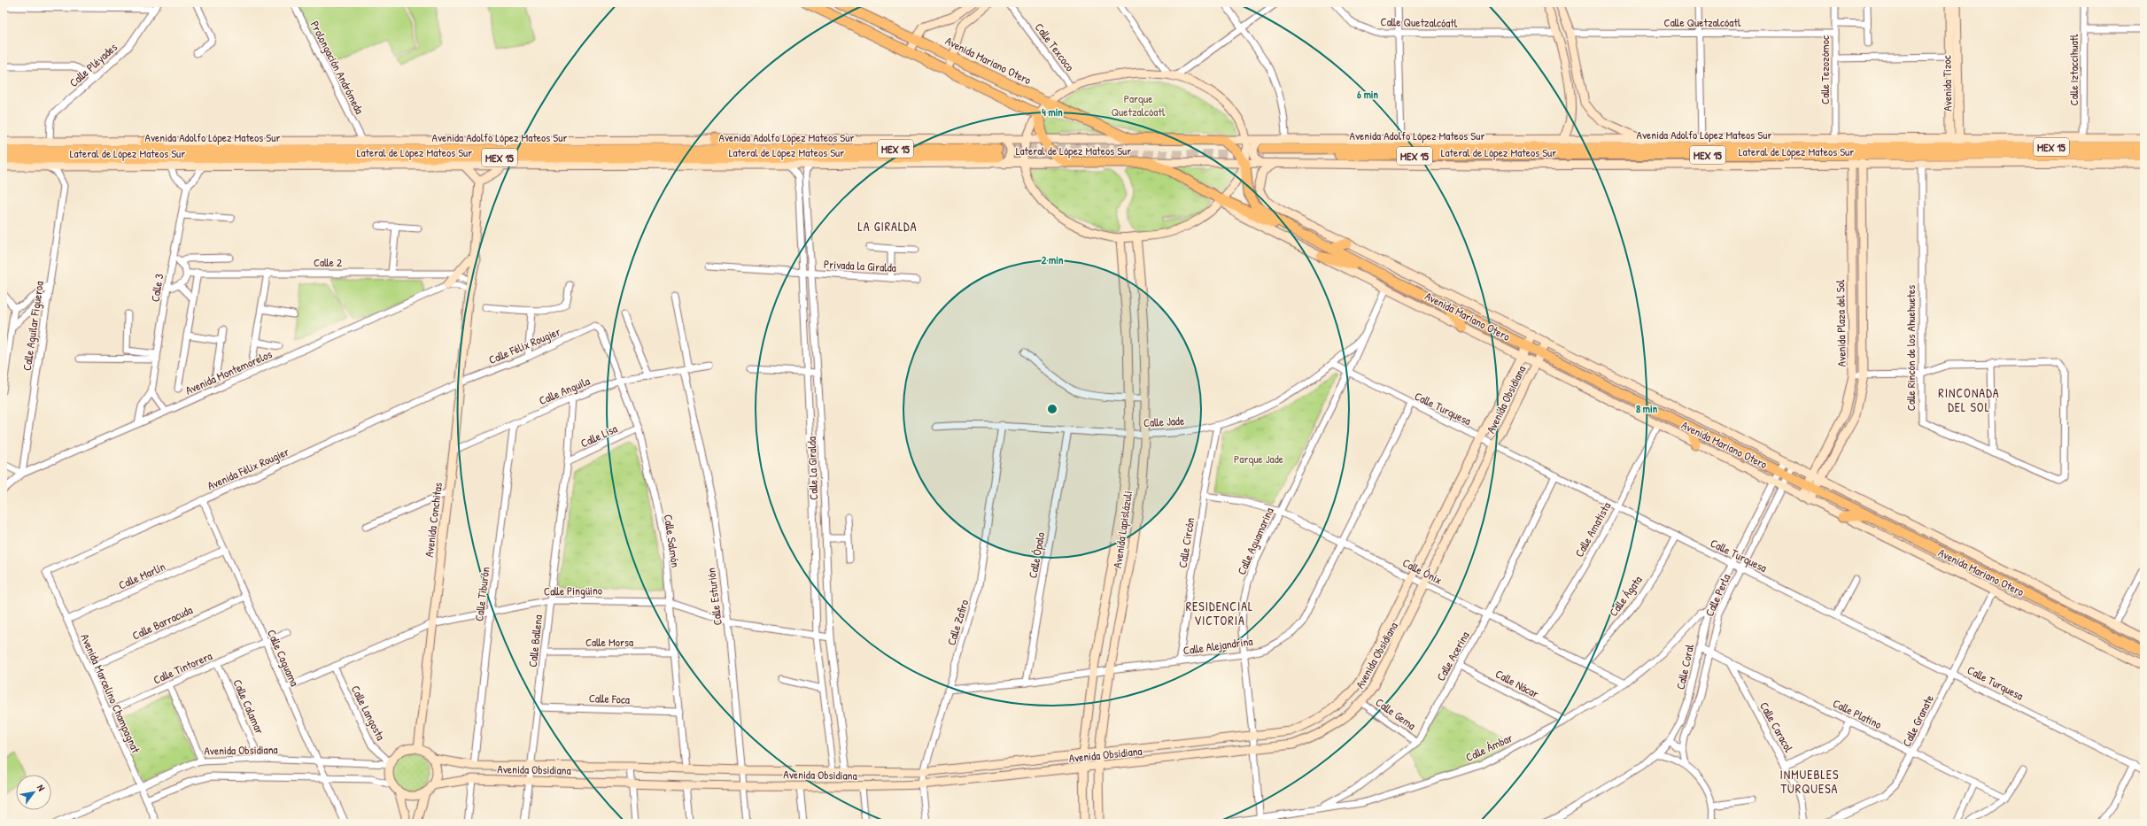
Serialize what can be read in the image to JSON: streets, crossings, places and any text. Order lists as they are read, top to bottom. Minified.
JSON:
{"streets":{"main road":["Avenida Mariano Otero","Avenida Tizoc","Avenida Adolfo López Mateos Sur","MEX 15","Lateral de López Mateos Sur","Avenida Plaza del Sol","Avenida Obsidiana","Avenida Conchitas","Avenida Lapislázuli"],"street":["Calle Quetzalcóatl","Calle Texcoco","Calle Pléyades","Prolongación Andrómeda","Calle Tezozómoc","Calle Iztaccíhuatl","Calle 2","Privada la Giralda","Calle 3","Calle Aguilar Figueroa","Calle Félix Rougier","Calle Rincón de los Ahuehuetes","Avenida Montemorelos","Calle Anguila","Calle Turquesa","Calle Jade","Calle Lisa","Avenida Félix Rougier","Calle La Giralda","Calle Amatista","Calle Salmón","Calle Aguamarina","Calle Circón","Calle Ópalo","Calle Ónix","Calle Marlín","Calle Pingüino","Calle Tiburón","Calle Perla","Calle Ágata","Calle Esturión","Calle Barracuda","Calle Zafiro","Calle Ballena","Calle Morsa","Calle Alejandrina","Calle Acerina","Calle Caguama","Calle Coral","Calle Tintorera","Calle Nácar","Avenida Marcelino Champagnat","Calle Foca","Calle Calamar","Calle Langosta","Calle Gema","Calle Platino","Calle Granate","Calle Caracol","Calle Ámbar"]},"crossings":[["Calle Quetzalcóatl","Calle Tezozómoc"],["Avenida Mariano Otero","Lateral de López Mateos Sur"],["Avenida Mariano Otero","Avenida Plaza del Sol"],["Avenida Mariano Otero","Avenida Obsidiana"],["Avenida Mariano Otero","Calle Amatista"],["Avenida Mariano Otero","Calle Aguamarina"],["Avenida Mariano Otero","Calle Perla"],["Avenida Mariano Otero","Calle Coral"],["Avenida Mariano Otero","Calle Granate"],["Calle Pléyades","Lateral de López Mateos Sur"],["Prolongación Andrómeda","Lateral de López Mateos Sur"],["Calle Tezozómoc","Lateral de López Mateos Sur"],["Calle Iztaccíhuatl","Lateral de López Mateos Sur"],["Avenida Tizoc","Avenida Adolfo López Mateos Sur"],["Avenida Tizoc","Lateral de López Mateos Sur"],["Avenida Adolfo López Mateos Sur","Lateral de López Mateos Sur"],["Avenida Adolfo López Mateos Sur","Avenida Plaza del Sol"],["Lateral de López Mateos Sur","Avenida Plaza del Sol"],["Lateral de López Mateos Sur","Calle Aguilar Figueroa"],["Lateral de López Mateos Sur","Calle Rincón de los Ahuehuetes"],["Lateral de López Mateos Sur","Calle La Giralda"],["Calle 2","Avenida Conchitas"],["Privada la Giralda","Calle La Giralda"],["Calle 3","Avenida Montemorelos"],["Calle Aguilar Figueroa","Avenida Montemorelos"],["Calle Félix Rougier","Avenida Félix Rougier"],["Calle Félix Rougier","Avenida Conchitas"],["Calle Félix Rougier","Calle Salmón"],["Calle Anguila","Avenida Conchitas"],["Calle Anguila","Calle Salmón"],["Calle Anguila","Calle Tiburón"],["Calle Anguila","Calle Esturión"],["Calle Anguila","Calle Ballena"],["Avenida Obsidiana","Calle Turquesa"],["Avenida Obsidiana","Calle La Giralda"],["Avenida Obsidiana","Avenida Conchitas"],["Avenida Obsidiana","Avenida Lapislázuli"],["Avenida Obsidiana","Calle Salmón"],["Avenida Obsidiana","Calle Aguamarina"],["Avenida Obsidiana","Calle Ónix"],["Avenida Obsidiana","Calle Tiburón"],["Avenida Obsidiana","Calle Esturión"],["Avenida Obsidiana","Calle Zafiro"],["Avenida Obsidiana","Calle Ballena"],["Avenida Obsidiana","Calle Caguama"],["Avenida Obsidiana","Avenida Marcelino Champagnat"],["Avenida Obsidiana","Calle Calamar"],["Avenida Obsidiana","Calle Langosta"],["Avenida Obsidiana","Calle Gema"],["Calle Turquesa","Calle Jade"],["Calle Turquesa","Calle Amatista"],["Calle Turquesa","Calle Aguamarina"],["Calle Turquesa","Calle Perla"],["Calle Turquesa","Calle Ágata"],["Calle Turquesa","Calle Alejandrina"],["Calle Turquesa","Calle Acerina"],["Calle Turquesa","Calle Coral"],["Calle Turquesa","Calle Granate"],["Calle Jade","Avenida Lapislázuli"],["Calle Jade","Calle Aguamarina"],["Calle Jade","Calle Circón"],["Calle Jade","Calle Ópalo"],["Calle Jade","Calle Zafiro"],["Calle Lisa","Calle Salmón"],["Calle Lisa","Calle Ballena"],["Avenida Félix Rougier","Avenida Conchitas"],["Avenida Félix Rougier","Calle Caguama"],["Avenida Félix Rougier","Avenida Marcelino Champagnat"],["Calle La Giralda","Calle Pingüino"],["Avenida Conchitas","Calle Pingüino"],["Avenida Conchitas","Calle Langosta"],["Avenida Lapislázuli","Calle Alejandrina"],["Calle Amatista","Calle Ónix"],["Calle Salmón","Calle Pingüino"],["Calle Salmón","Calle Morsa"],["Calle Salmón","Calle Foca"],["Calle Aguamarina","Calle Ónix"],["Calle Aguamarina","Calle Alejandrina"],["Calle Aguamarina","Calle Ámbar"],["Calle Circón","Calle Ónix"],["Calle Circón","Calle Alejandrina"],["Calle Ópalo","Calle Alejandrina"],["Calle Ónix","Calle Ágata"],["Calle Ónix","Calle Alejandrina"],["Calle Ónix","Calle Acerina"],["Calle Ónix","Calle Ámbar"],["Calle Marlín","Calle Caguama"],["Calle Marlín","Avenida Marcelino Champagnat"],["Calle Pingüino","Calle Tiburón"],["Calle Pingüino","Calle Esturión"],["Calle Pingüino","Calle Ballena"],["Calle Pingüino","Calle Caguama"],["Calle Pingüino","Calle Langosta"],["Calle Perla","Calle Coral"],["Calle Perla","Calle Platino"],["Calle Barracuda","Calle Caguama"],["Calle Barracuda","Avenida Marcelino Champagnat"],["Calle Zafiro","Calle Alejandrina"],["Calle Ballena","Calle Morsa"],["Calle Ballena","Calle Foca"],["Calle Acerina","Calle Nácar"],["Calle Acerina","Calle Gema"],["Calle Acerina","Calle Ámbar"],["Calle Caguama","Calle Tintorera"],["Calle Coral","Calle Platino"],["Calle Coral","Calle Ámbar"],["Calle Tintorera","Avenida Marcelino Champagnat"],["Calle Tintorera","Calle Calamar"],["Calle Nácar","Calle Ámbar"],["Calle Platino","Calle Granate"],["Calle Platino","Calle Caracol"]],"districts":["LA GIRALDA","RINCONADA DEL SOL","RESIDENCIAL VICTORIA","INMUEBLES TURQUESA"],"parks":["Parque Quetzalcóatl","Parque Jade"],"north":"top right","rings":["6 min","4 min","2 min","8 min"]}
